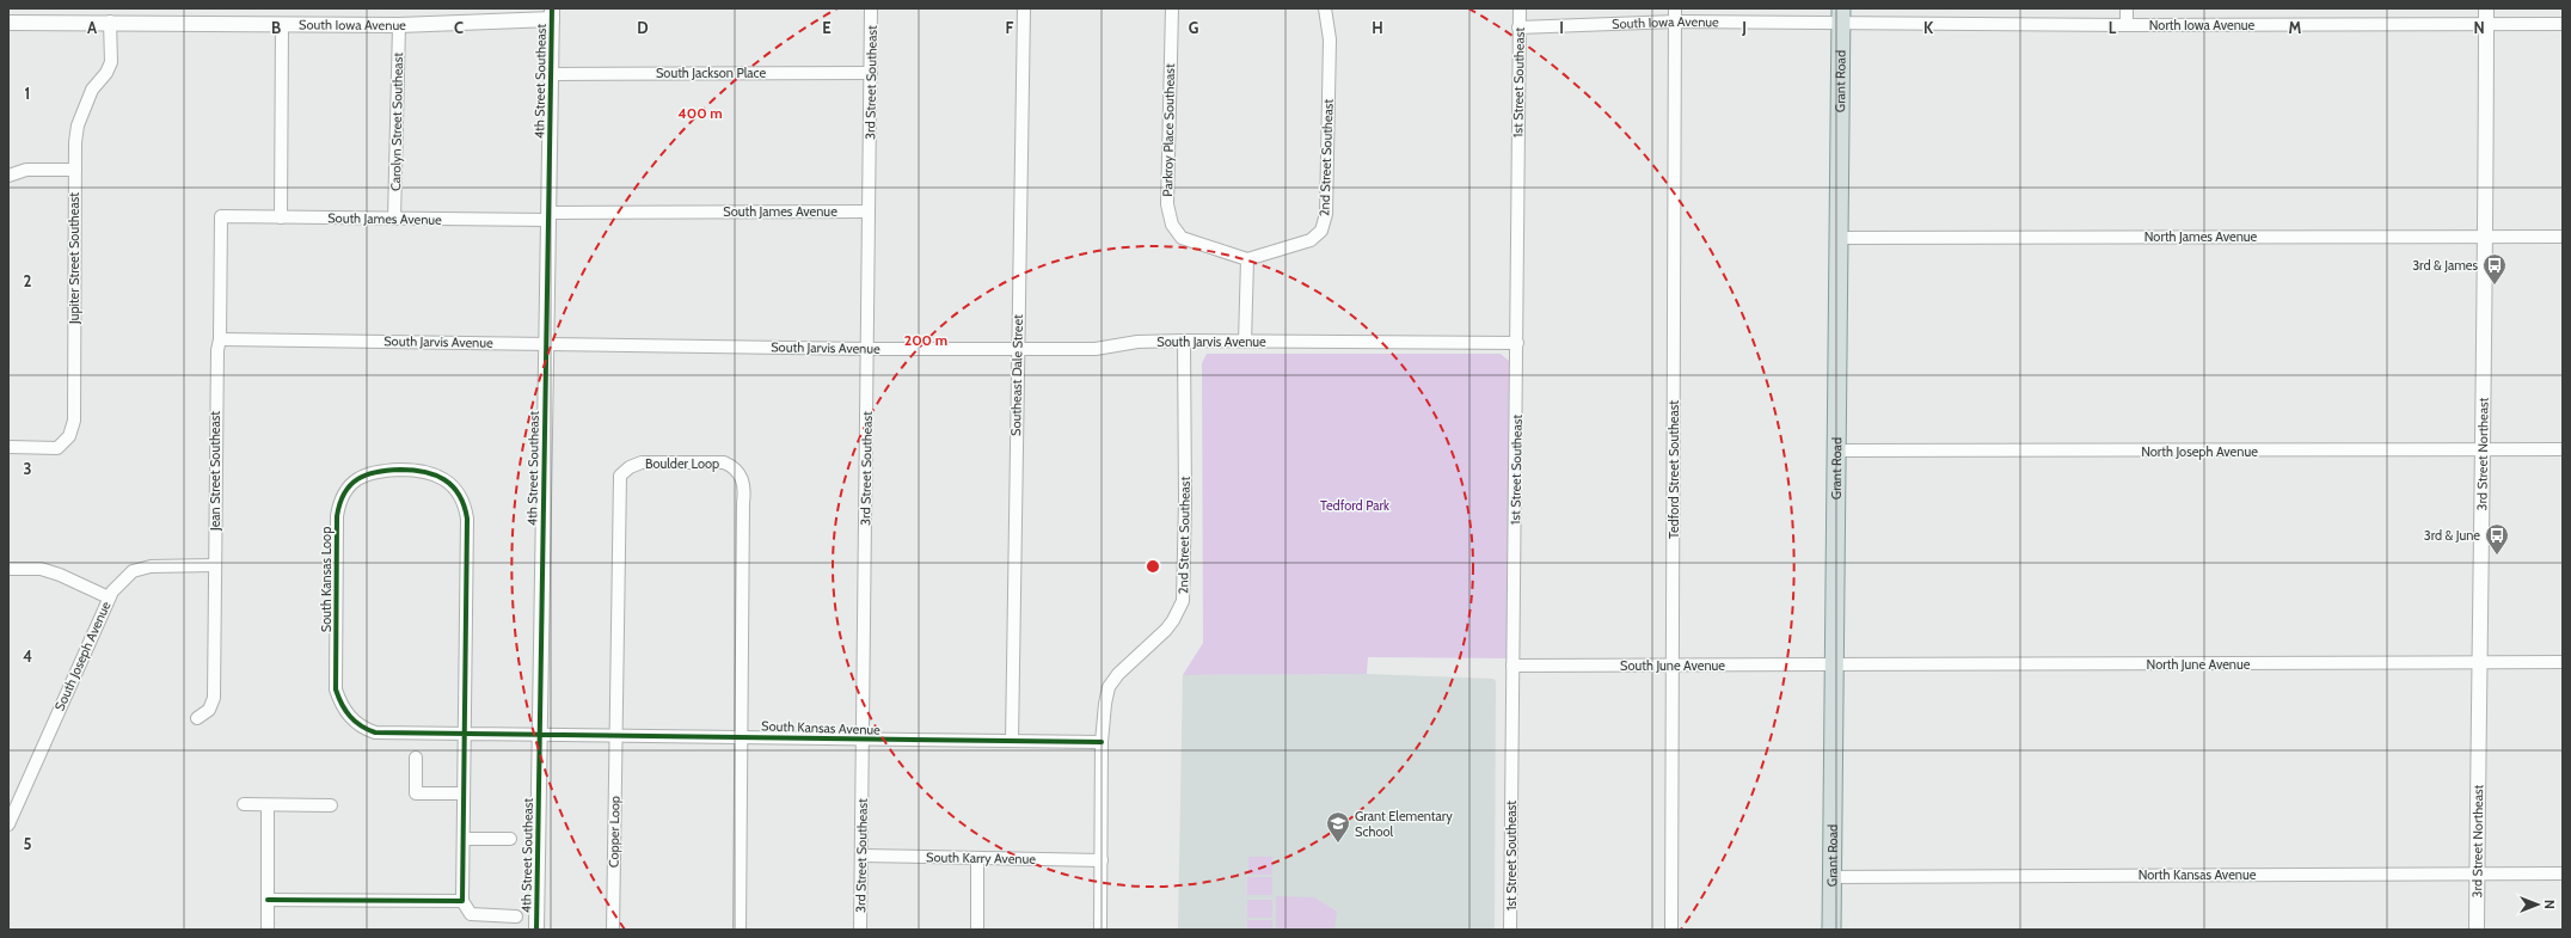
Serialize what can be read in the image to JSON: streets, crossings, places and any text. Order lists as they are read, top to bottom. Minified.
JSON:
{"streets":{"main road":["Grant Road"],"street":["South Iowa Avenue","North Iowa Avenue","South Jackson Place","4th Street Southeast","3rd Street Southeast","1st Street Southeast","Carolyn Street Southeast","Parkroy Place Southeast","2nd Street Southeast","South James Avenue","North James Avenue","Jupiter Street Southeast","South Jarvis Avenue","Southeast Dale Street","North Joseph Avenue","3rd Street Northeast","Boulder Loop","Tedford Street Southeast","Jean Street Southeast","South Kansas Loop","South Joseph Avenue","North June Avenue","South June Avenue","South Kansas Avenue","Copper Loop","South Karry Avenue","North Kansas Avenue"]},"crossings":[["South Iowa Avenue","North Iowa Avenue"],["South Iowa Avenue","4th Street Southeast"],["South Iowa Avenue","1st Street Southeast"],["South Iowa Avenue","Grant Road"],["South Iowa Avenue","Carolyn Street Southeast"],["South Iowa Avenue","Jupiter Street Southeast"],["South Iowa Avenue","Tedford Street Southeast"],["North Iowa Avenue","Grant Road"],["North Iowa Avenue","3rd Street Northeast"],["South Jackson Place","4th Street Southeast"],["South Jackson Place","3rd Street Southeast"],["4th Street Southeast","South James Avenue"],["4th Street Southeast","South Jarvis Avenue"],["4th Street Southeast","South Kansas Loop"],["4th Street Southeast","South Kansas Avenue"],["3rd Street Southeast","South James Avenue"],["3rd Street Southeast","South Jarvis Avenue"],["3rd Street Southeast","South Kansas Avenue"],["3rd Street Southeast","South Karry Avenue"],["1st Street Southeast","South Jarvis Avenue"],["1st Street Southeast","South June Avenue"],["Grant Road","North James Avenue"],["Grant Road","North Joseph Avenue"],["Grant Road","North June Avenue"],["Grant Road","South June Avenue"],["Grant Road","North Kansas Avenue"],["Carolyn Street Southeast","South James Avenue"],["Parkroy Place Southeast","2nd Street Southeast"],["2nd Street Southeast","South Jarvis Avenue"],["2nd Street Southeast","South Kansas Avenue"],["2nd Street Southeast","South Karry Avenue"],["South James Avenue","Jean Street Southeast"],["North James Avenue","3rd Street Northeast"],["South Jarvis Avenue","Southeast Dale Street"],["South Jarvis Avenue","Jean Street Southeast"],["Southeast Dale Street","South Kansas Avenue"],["North Joseph Avenue","3rd Street Northeast"],["3rd Street Northeast","North June Avenue"],["3rd Street Northeast","North Kansas Avenue"],["Boulder Loop","South Kansas Avenue"],["Boulder Loop","Copper Loop"],["Tedford Street Southeast","South June Avenue"],["Jean Street Southeast","South Joseph Avenue"],["South Kansas Loop","South Kansas Avenue"],["North June Avenue","South June Avenue"],["South Kansas Avenue","Copper Loop"]],"parks":["Tedford Park"],"places":{"bus stop":["3rd & James","3rd & June"],"school or university":["Grant Elementary School"]},"north":"right","grid":{"columns":["A","B","C","D","E","F","G","H","I","J","K","L","M","N"],"rows":["1","2","3","4","5"]},"rings":["400 m","200 m"]}
